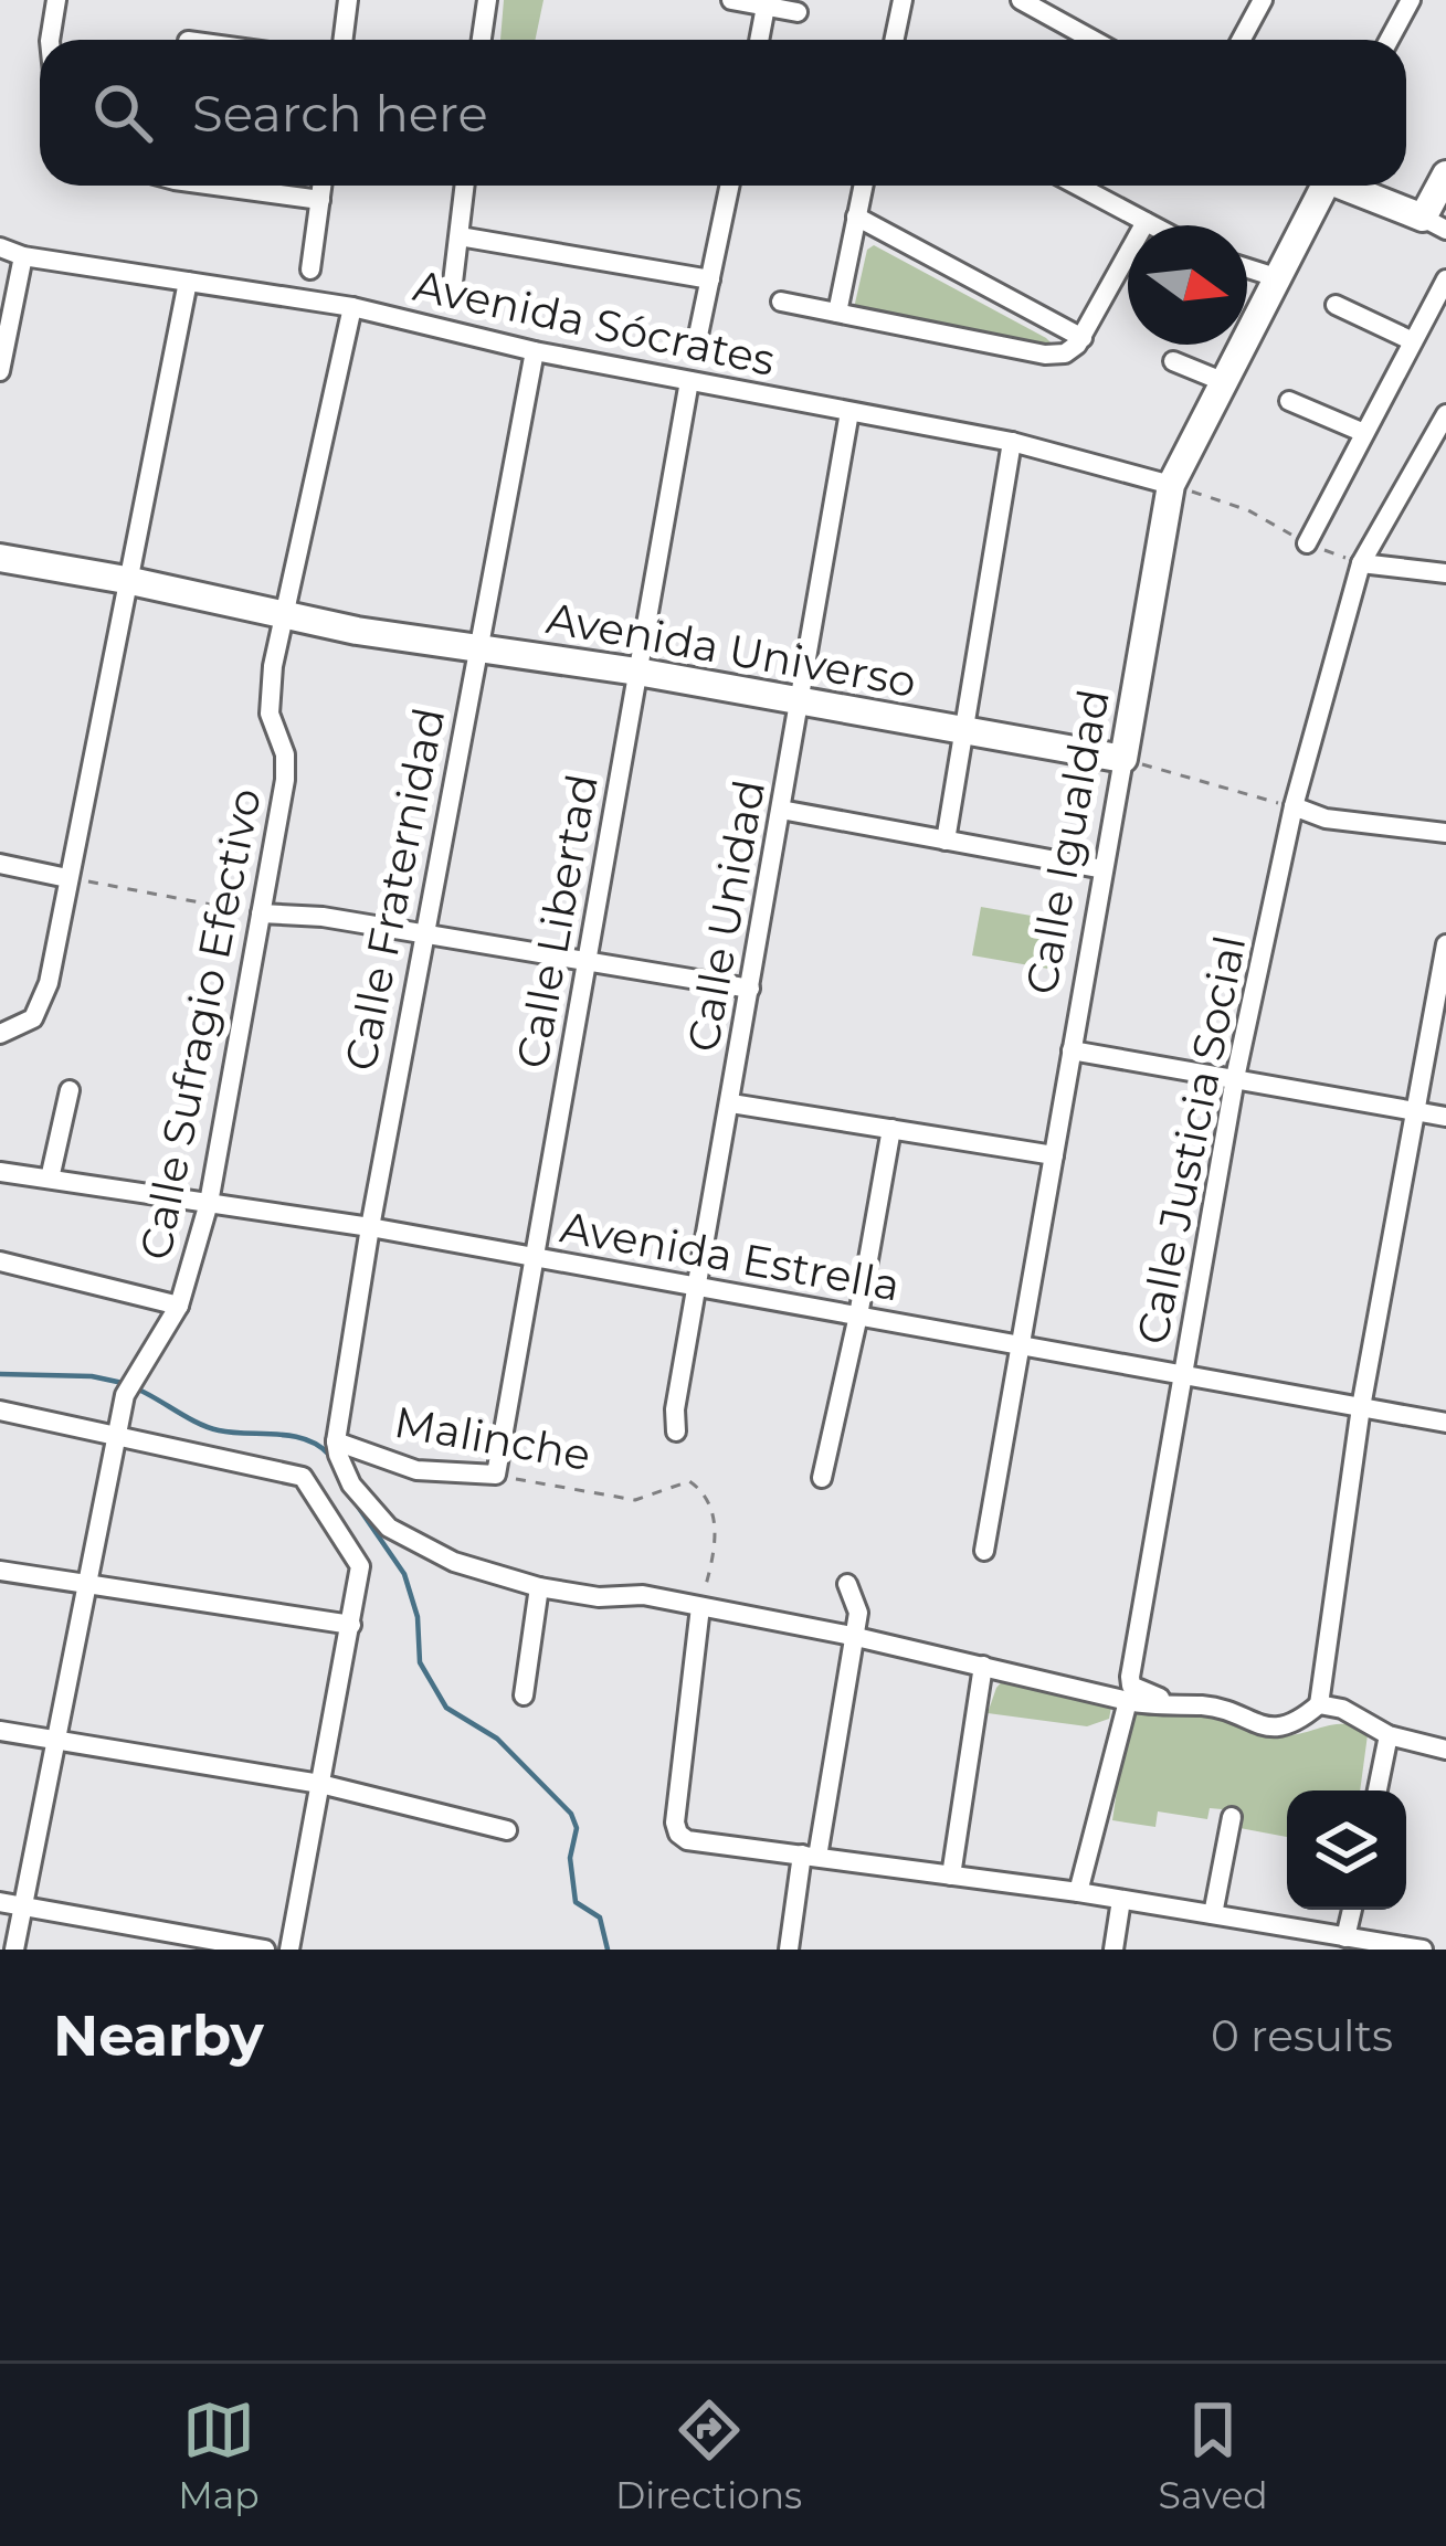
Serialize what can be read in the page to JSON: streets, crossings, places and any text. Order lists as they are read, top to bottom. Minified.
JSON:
{"streets":{"street":["Avenida Sócrates","Avenida Universo","Calle Igualdad","Calle Fraternidad","Calle Unidad","Calle Libertad","Calle Sufragio Efectivo","Calle Justicia Social","Avenida Estrella","Malinche"]},"crossings":[["Avenida Sócrates","Calle Igualdad"],["Avenida Sócrates","Calle Fraternidad"],["Avenida Sócrates","Calle Unidad"],["Avenida Sócrates","Calle Libertad"],["Avenida Sócrates","Calle Sufragio Efectivo"],["Avenida Universo","Calle Igualdad"],["Avenida Universo","Calle Fraternidad"],["Avenida Universo","Calle Unidad"],["Avenida Universo","Calle Libertad"],["Avenida Universo","Calle Sufragio Efectivo"],["Calle Igualdad","Avenida Estrella"],["Calle Fraternidad","Avenida Estrella"],["Calle Fraternidad","Malinche"],["Calle Unidad","Avenida Estrella"],["Calle Libertad","Avenida Estrella"],["Calle Libertad","Malinche"],["Calle Sufragio Efectivo","Avenida Estrella"],["Calle Justicia Social","Avenida Estrella"],["Calle Justicia Social","Malinche"]],"north":"right","page":{"search":"Search here","heading":["Nearby","0 results"],"nav":["Map","Directions","Saved"]}}
